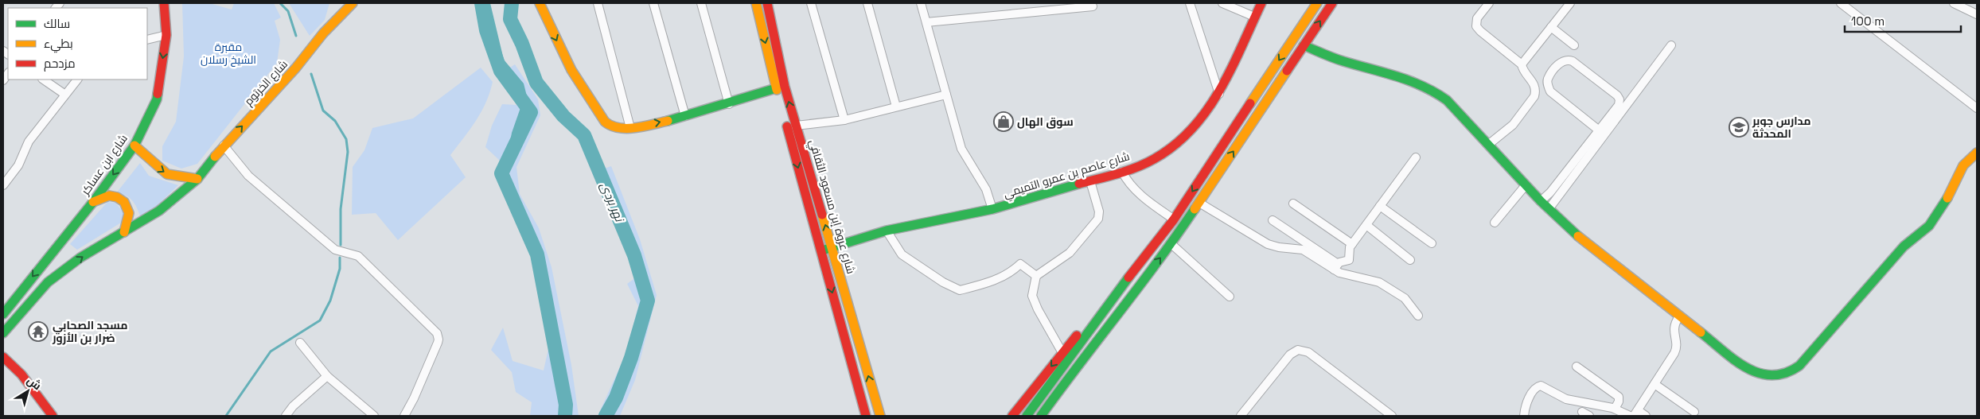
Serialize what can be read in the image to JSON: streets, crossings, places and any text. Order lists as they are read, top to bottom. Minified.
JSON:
{"streets":{"main road":["شارع الخرتوم","شارع ابن عساكر","شارع عاصم بن عمرو التميمي","شارع عروة إبن مسعود الثقافي"]},"crossings":[["شارع عاصم بن عمرو التميمي","شارع عروة إبن مسعود الثقافي"]],"one_way":["شارع الخرتوم"],"water":["نهر بردى"],"parks":["مقبرة الشيخ رسلان"],"places":{"shop":["سوق الهال"],"school or university":["مدارس جوبر المحدثة"],"temple":["مسجد الصحابي ضرار بن الأزور"]},"legend":["سالك","بطيء","مزدحم"],"scale_bar":"100 m","north":"top right"}
